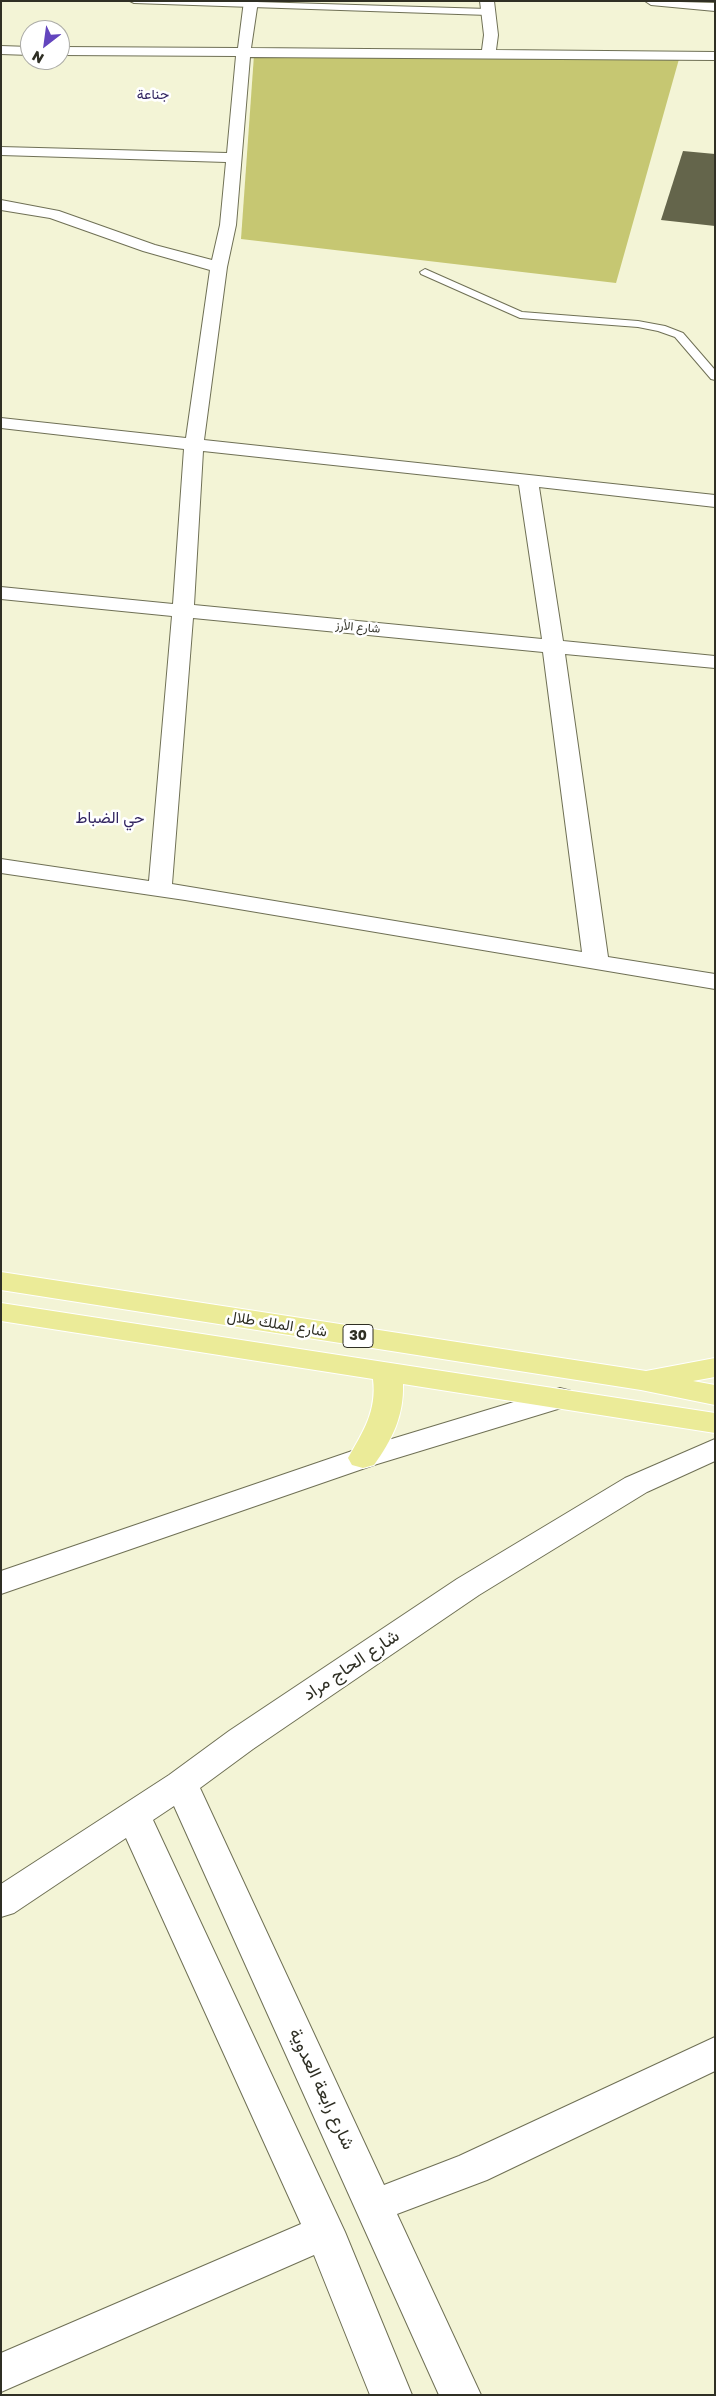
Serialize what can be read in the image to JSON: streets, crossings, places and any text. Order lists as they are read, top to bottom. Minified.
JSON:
{"streets":{"main road":["شارع الملك طلال","30"],"street":["شارع الأرز","شارع الحاج مراد","شارع رابعة العدوية"]},"crossings":[["شارع الحاج مراد","شارع رابعة العدوية"]],"districts":["جناعة","حي الضباط"],"north":"bottom left"}
